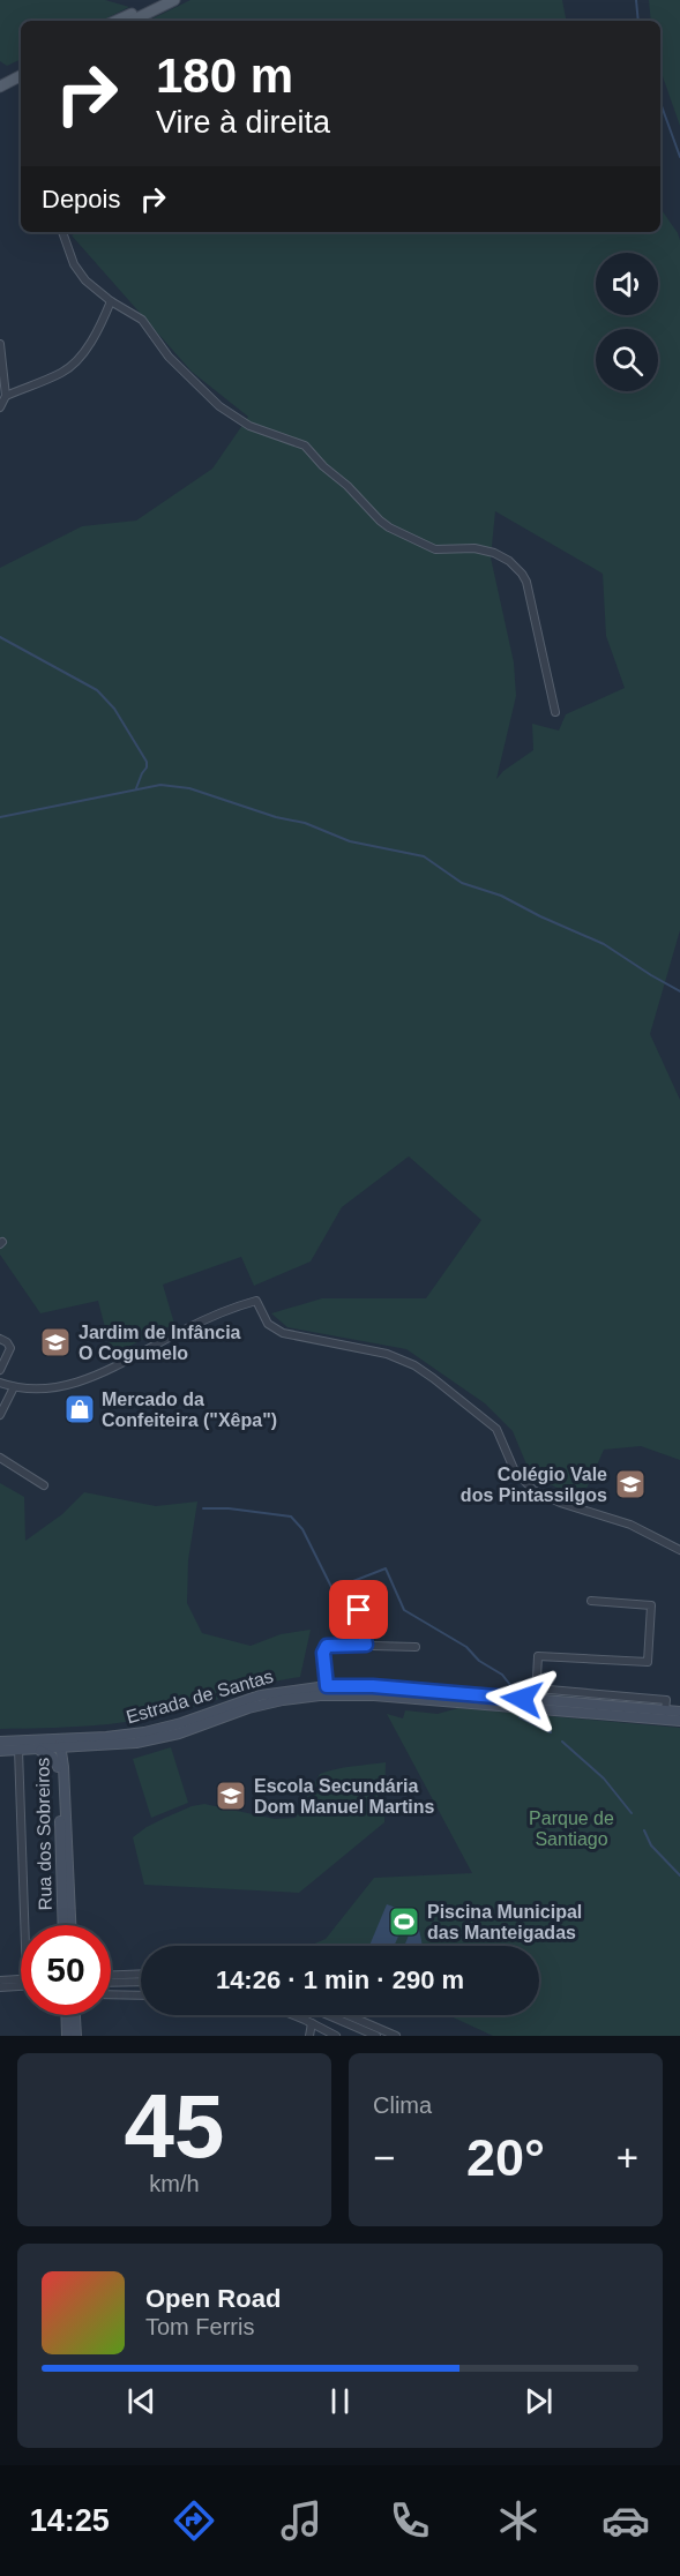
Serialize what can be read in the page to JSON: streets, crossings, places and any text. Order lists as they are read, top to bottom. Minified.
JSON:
{"streets":{"main road":["Estrada de Santas","Rua dos Sobreiros"]},"crossings":[["Estrada de Santas","Rua dos Sobreiros"]],"parks":["Parque de Santiago"],"places":{"school or university":["Jardim de Infância O Cogumelo","Colégio Vale dos Pintassilgos","Escola Secundária Dom Manuel Martins"],"shop":["Mercado da Confeiteira (\"Xêpa\")"],"sports":["Piscina Municipal das Manteigadas"]},"page":{"turn":["180 m","Vire à direita"],"then":"Depois","limit":"50","trip":"14:26 · 1 min · 290 m","tile":[["45","km/h"],"Clima"],"heat":["−","20°","+"],"song":["Open Road","Tom Ferris"],"tabs":"14:25"}}
